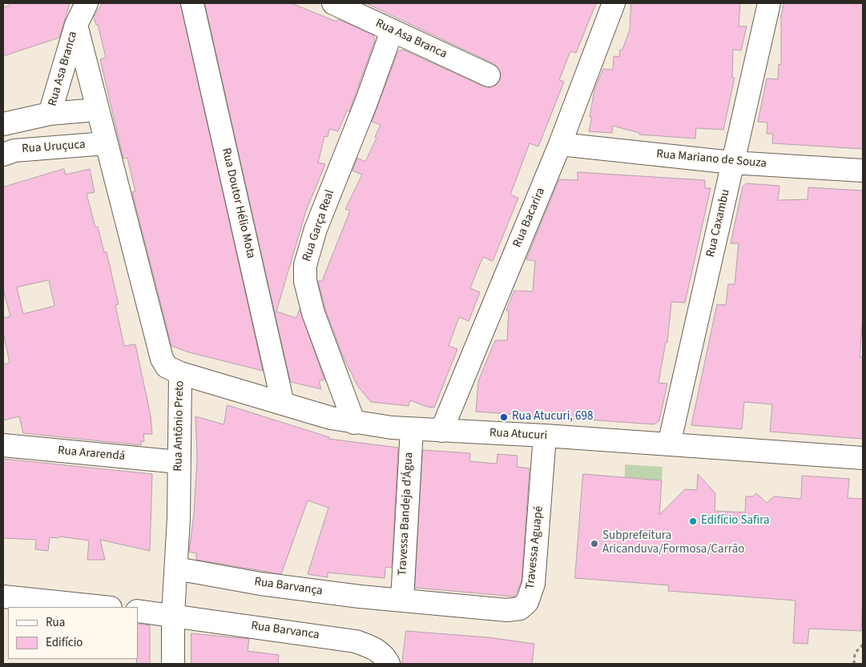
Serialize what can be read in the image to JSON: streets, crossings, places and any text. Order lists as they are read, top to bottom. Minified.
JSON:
{"streets":{"street":["Rua Asa Branca","Rua Uruçuca","Rua Mariano de Souza","Rua Doutor Hélio Mota","Rua Bacarira","Rua Caxambu","Rua Garça Real","Rua Antônio Preto","Rua Atucuri","Rua Ararendá","Travessa Bandeja d'Água","Travessa Aguapé","Rua Barvança","Rua Barvanca"]},"crossings":[["Rua Asa Branca","Rua Garça Real"],["Rua Asa Branca","Rua Antônio Preto"],["Rua Uruçuca","Rua Antônio Preto"],["Rua Mariano de Souza","Rua Bacarira"],["Rua Mariano de Souza","Rua Caxambu"],["Rua Doutor Hélio Mota","Rua Atucuri"],["Rua Bacarira","Rua Atucuri"],["Rua Caxambu","Rua Atucuri"],["Rua Garça Real","Rua Atucuri"],["Rua Antônio Preto","Rua Atucuri"],["Rua Antônio Preto","Rua Ararendá"],["Rua Antônio Preto","Rua Barvança"],["Rua Antônio Preto","Rua Barvanca"],["Rua Atucuri","Travessa Bandeja d'Água"],["Rua Atucuri","Travessa Aguapé"],["Travessa Bandeja d'Água","Travessa Aguapé"],["Travessa Bandeja d'Água","Rua Barvança"],["Travessa Aguapé","Rua Barvança"]],"places":["Rua Atucuri, 698","Edifício Safira","Subprefeitura Aricanduva/Formosa/Carrão"],"legend":["Rua","Edifício"]}
